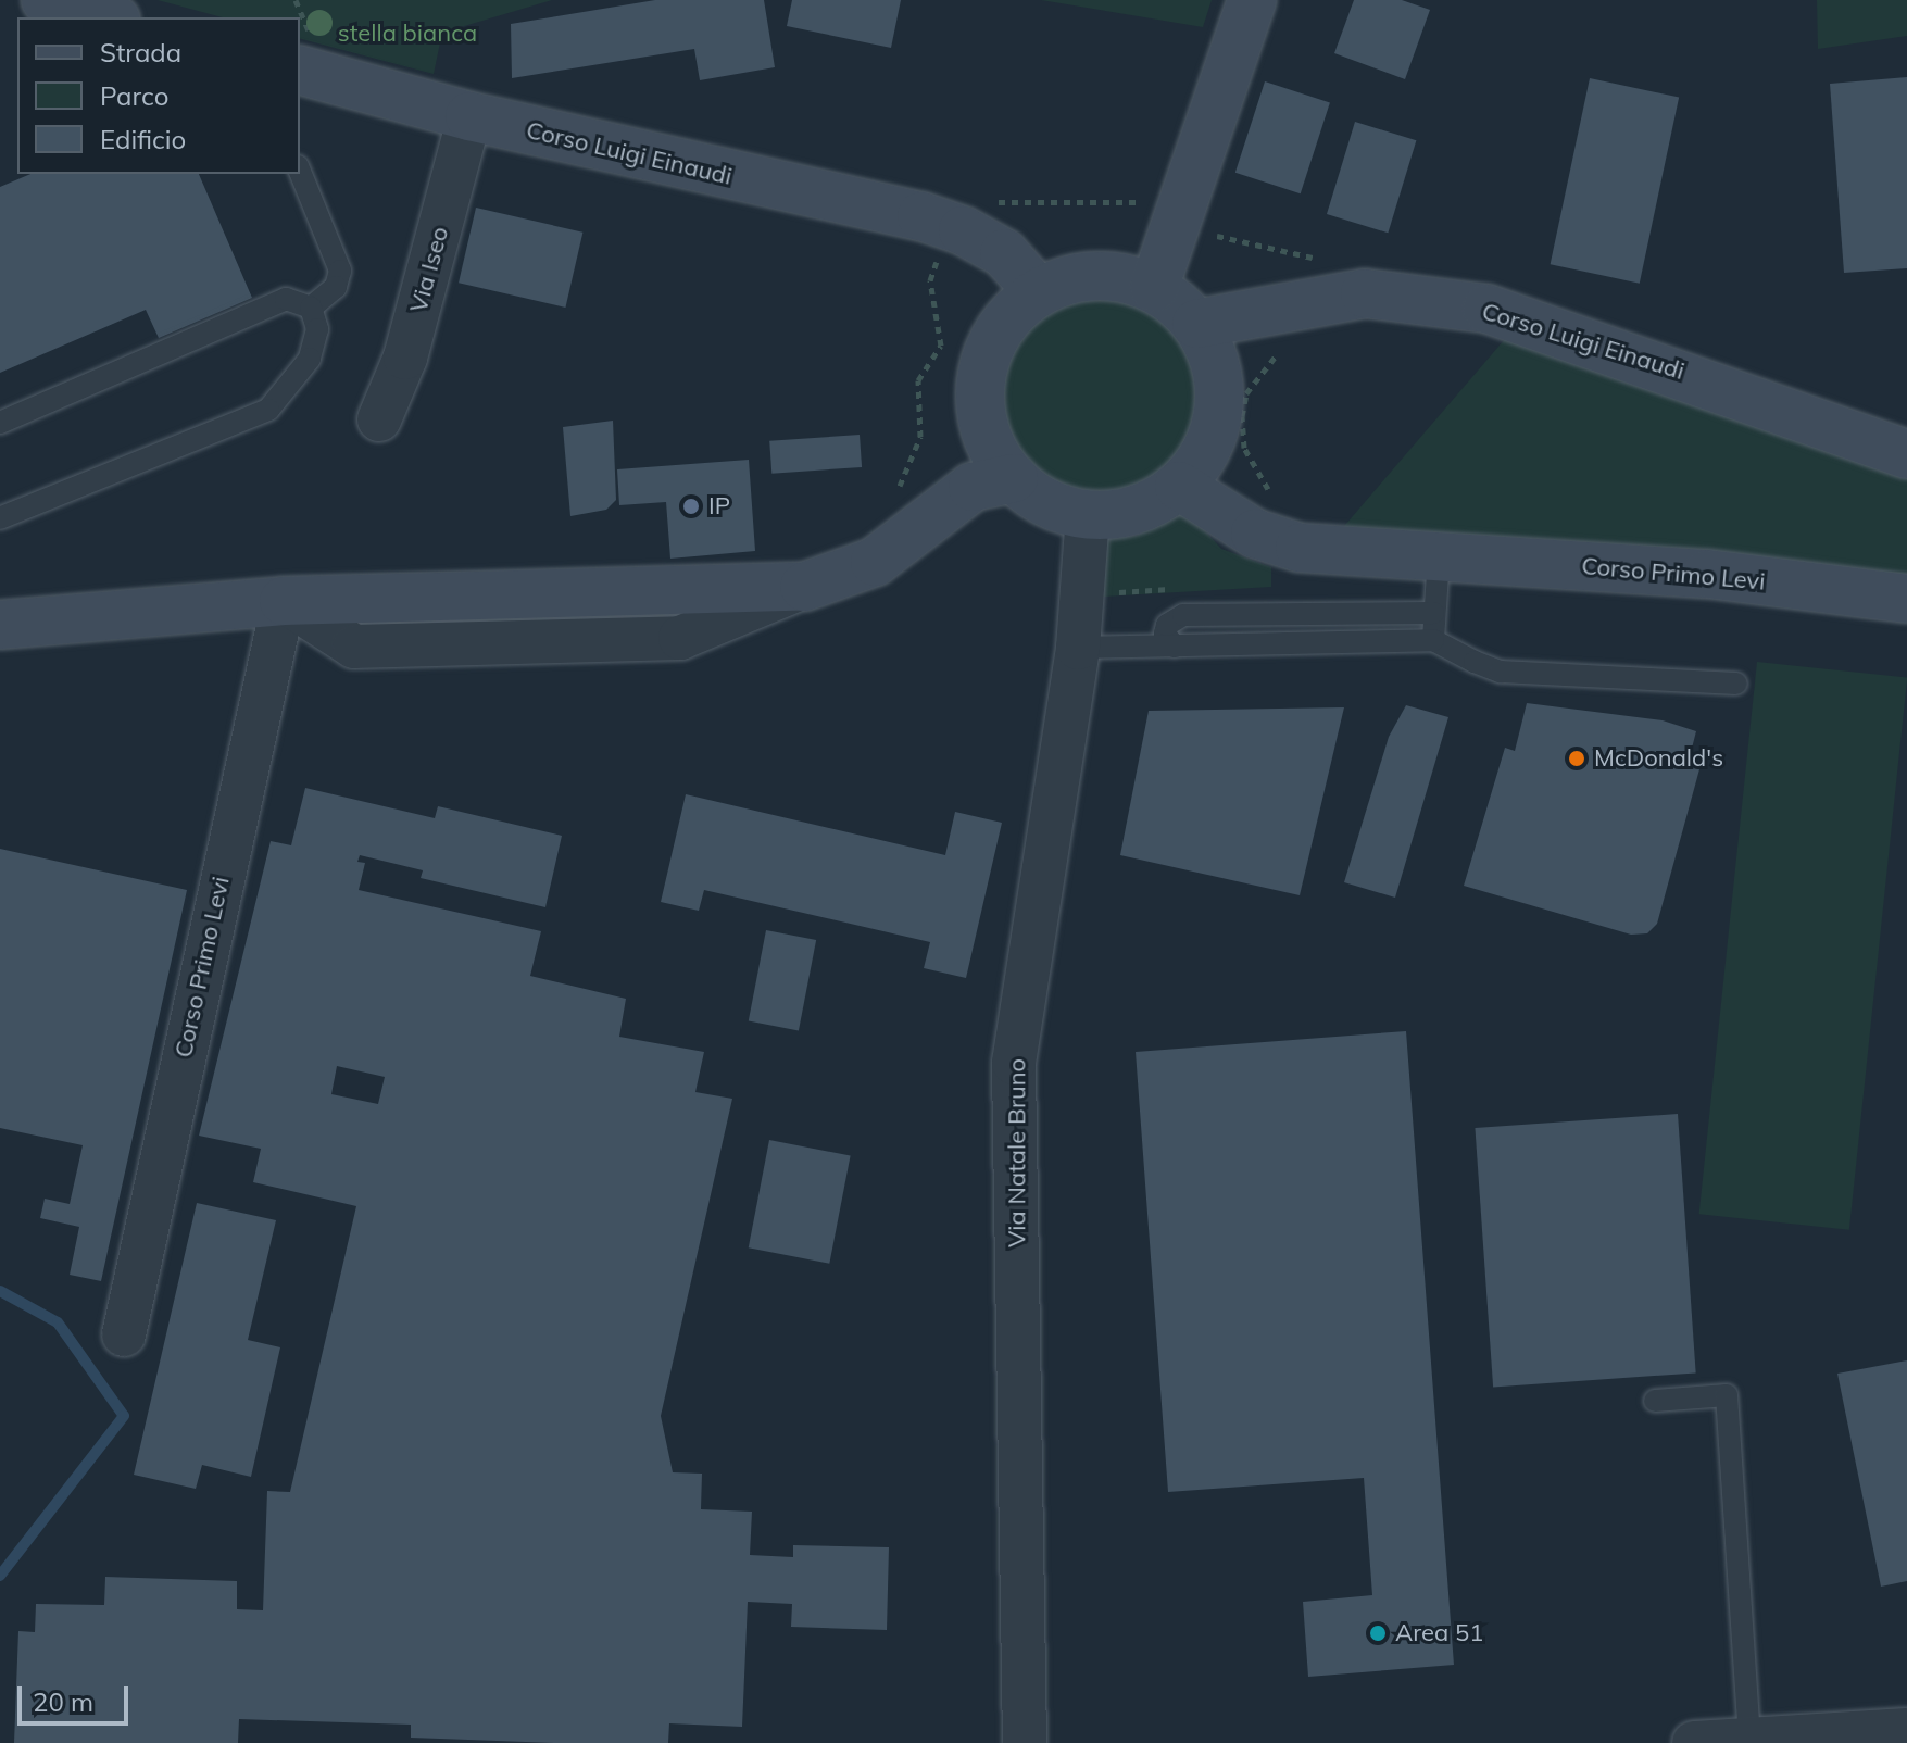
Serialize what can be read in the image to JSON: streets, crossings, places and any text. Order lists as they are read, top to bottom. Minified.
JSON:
{"streets":{"main road":["Corso Luigi Einaudi","Corso Primo Levi"],"street":["Via Iseo","Via Natale Bruno"]},"crossings":[["Corso Luigi Einaudi","Via Iseo"],["Corso Luigi Einaudi","Corso Primo Levi"],["Corso Luigi Einaudi","Via Natale Bruno"],["Corso Primo Levi","Via Natale Bruno"]],"parks":["stella bianca"],"places":["IP","McDonald's","Area 51"],"legend":["Strada","Parco","Edificio"],"scale_bar":"20 m"}
